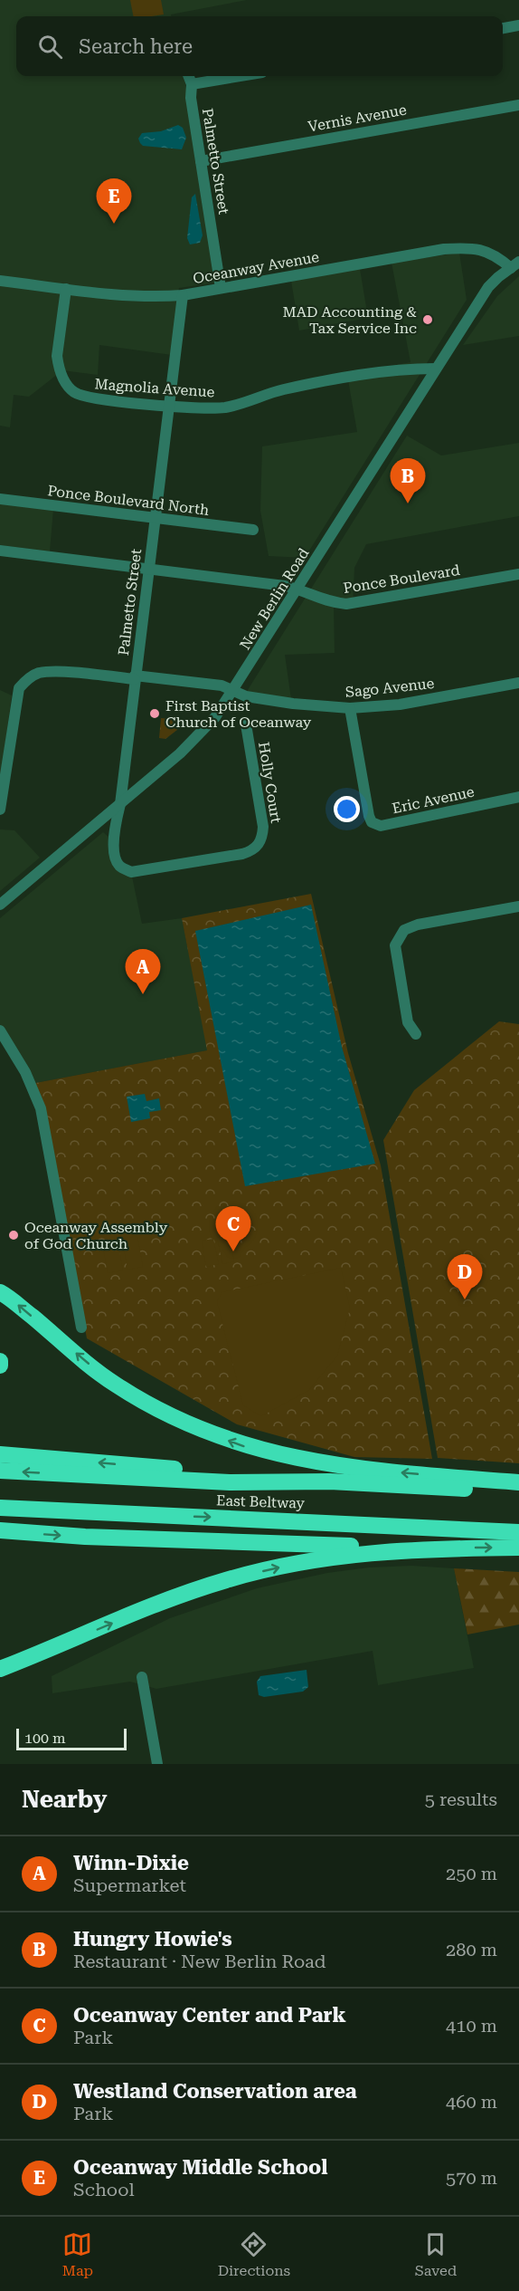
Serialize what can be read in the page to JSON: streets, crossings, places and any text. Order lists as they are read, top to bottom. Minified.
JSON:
{"streets":{"highway":["East Beltway"],"street":["Vernis Avenue","Palmetto Street","Oceanway Avenue","Magnolia Avenue","Ponce Boulevard North","Ponce Boulevard","New Berlin Road","Sago Avenue","Holly Court","Eric Avenue"]},"crossings":[["Vernis Avenue","Palmetto Street"],["Palmetto Street","Oceanway Avenue"],["Palmetto Street","Magnolia Avenue"],["Palmetto Street","Ponce Boulevard North"],["Palmetto Street","Ponce Boulevard"],["Palmetto Street","New Berlin Road"],["Palmetto Street","Sago Avenue"],["Palmetto Street","Holly Court"],["Oceanway Avenue","Magnolia Avenue"],["Oceanway Avenue","New Berlin Road"],["Magnolia Avenue","New Berlin Road"],["Ponce Boulevard","New Berlin Road"],["New Berlin Road","Sago Avenue"],["Sago Avenue","Eric Avenue"]],"places":["MAD Accounting & Tax Service Inc","First Baptist Church of Oceanway","Oceanway Assembly of God Church"],"scale_bar":"100 m","page":{"search":"Search here","pins":["E","B","A","C","D"],"scale":"100 m","heading":["Nearby","5 results"],"list":[{"mark":"A","name":"Winn-Dixie","note":"Supermarket","value":"250 m"},{"mark":"B","name":"Hungry Howie's","note":"Restaurant · New Berlin Road","value":"280 m"},{"mark":"C","name":"Oceanway Center and Park","note":"Park","value":"410 m"},{"mark":"D","name":"Westland Conservation area","note":"Park","value":"460 m"},{"mark":"E","name":"Oceanway Middle School","note":"School","value":"570 m"}],"nav":["Map","Directions","Saved"]}}
